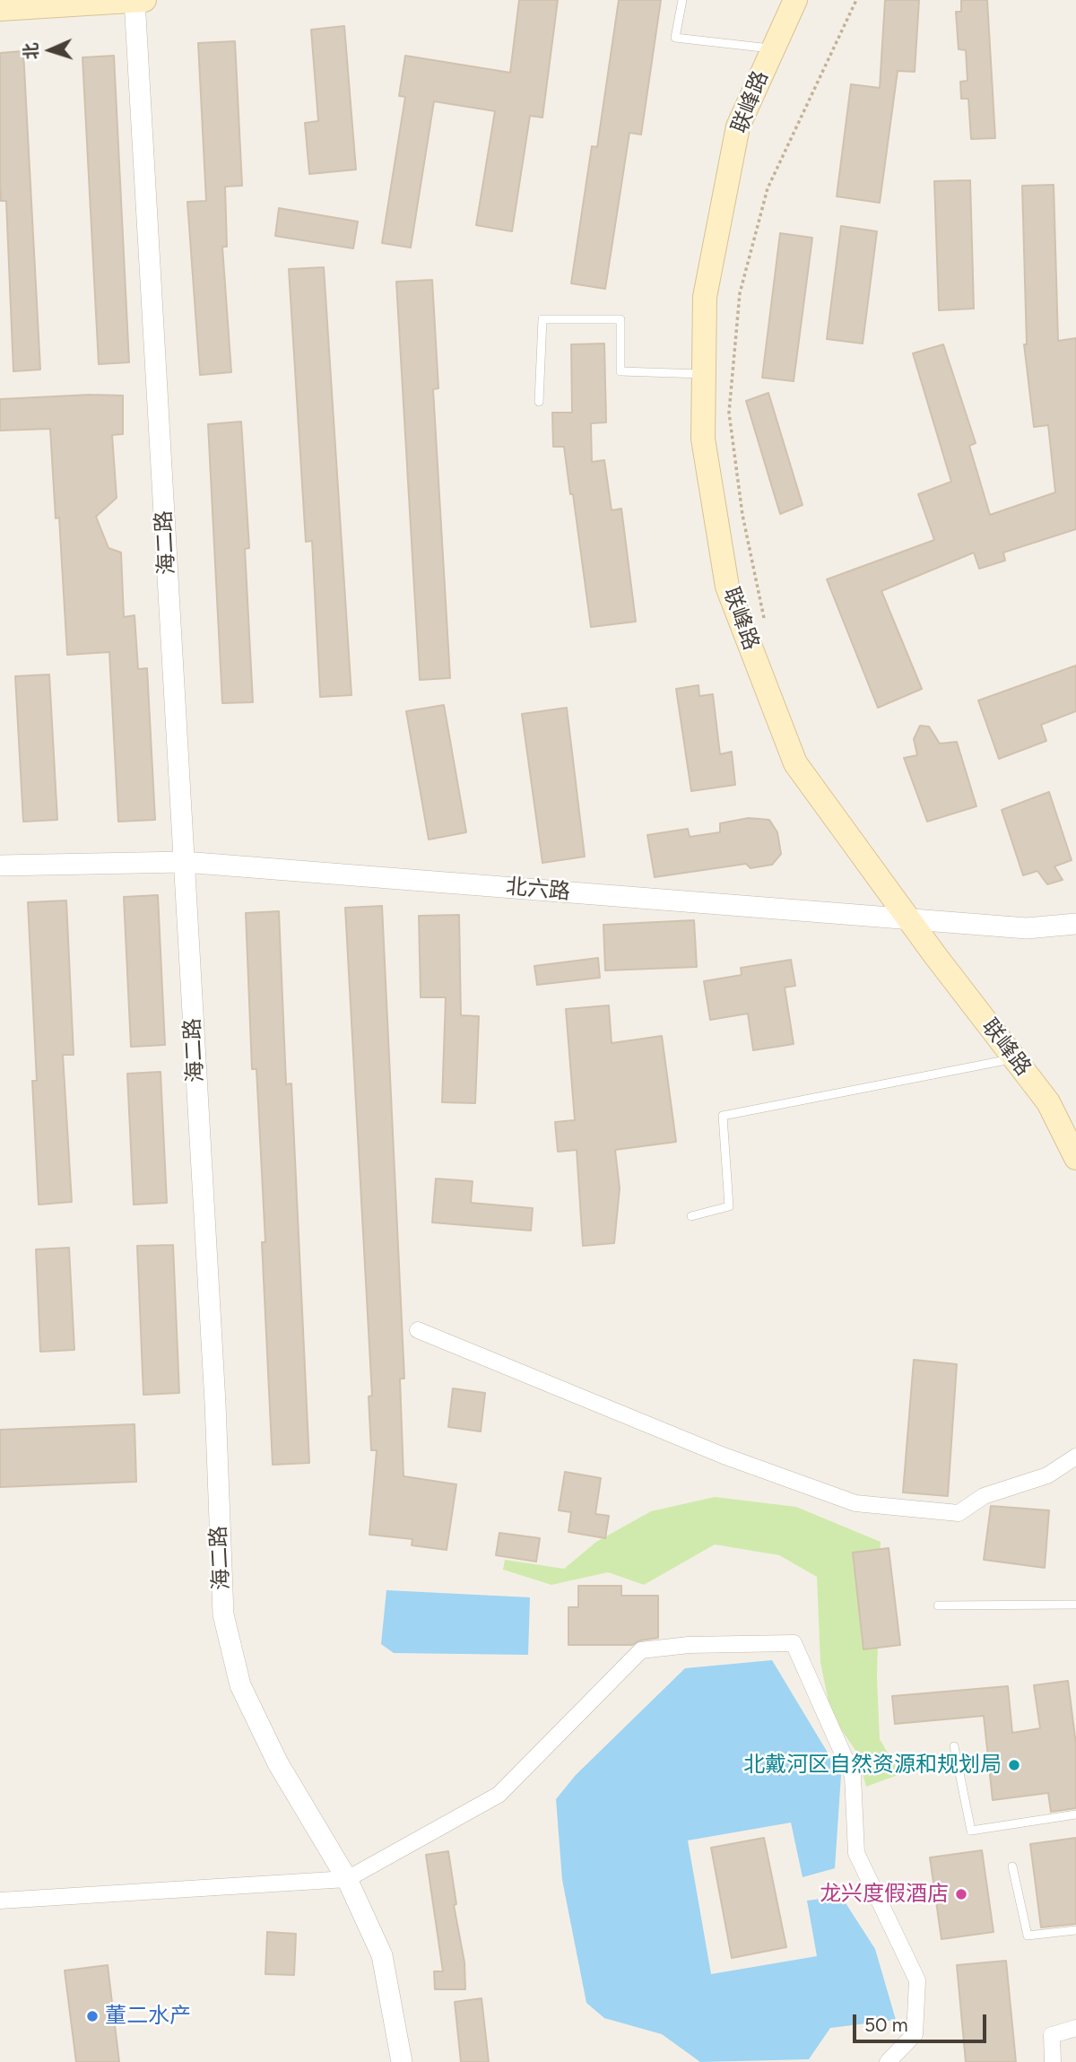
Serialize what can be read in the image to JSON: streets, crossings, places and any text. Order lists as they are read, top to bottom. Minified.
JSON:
{"streets":{"main road":["联峰路"],"street":["海二路","北六路"]},"crossings":[["联峰路","北六路"],["海二路","北六路"]],"places":["北戴河区自然资源和规划局","龙兴度假酒店","董二水产"],"scale_bar":"50 m","north":"left"}
